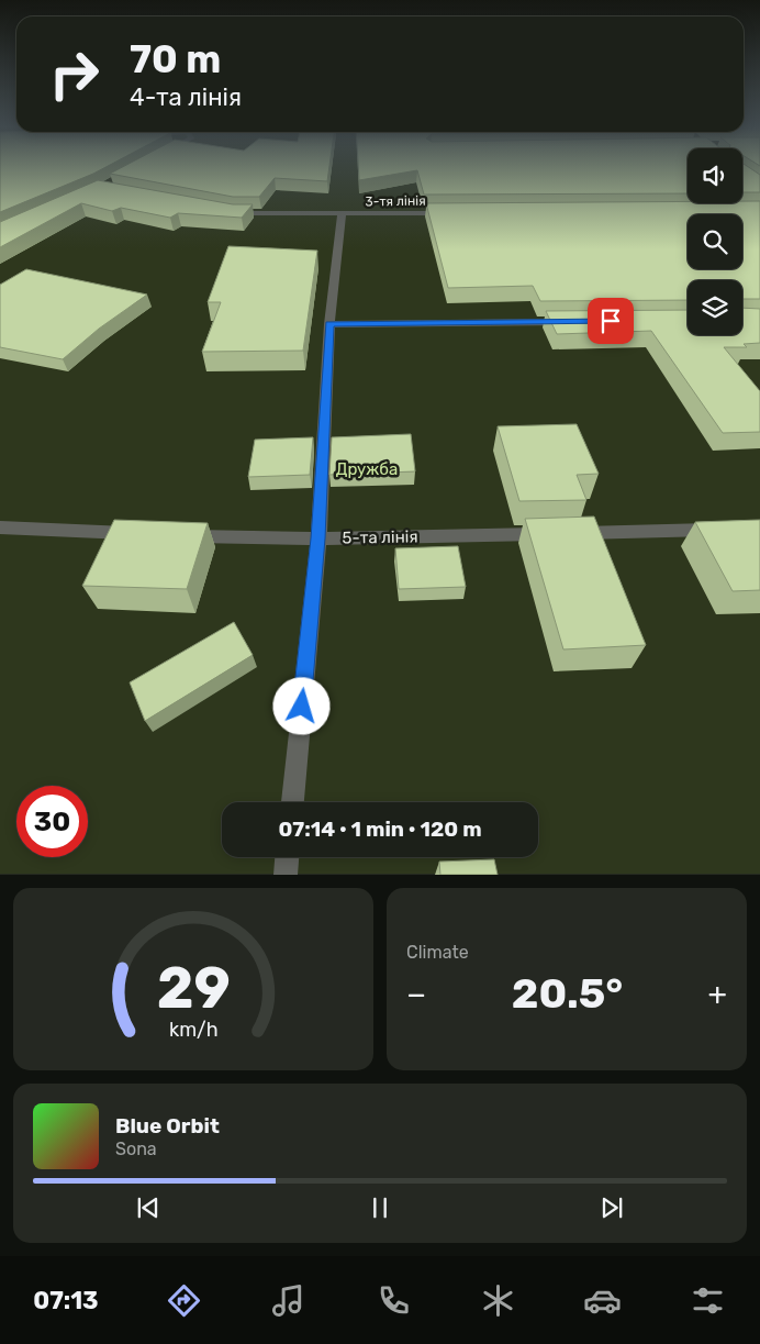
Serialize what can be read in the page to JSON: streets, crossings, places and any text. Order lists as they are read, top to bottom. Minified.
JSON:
{"streets":{"street":["3-тя лінія","5-та лінія"]},"parks":["Дружба"],"page":{"turn":["70 m","4-та лінія"],"limit":"30","trip":"07:14 · 1 min · 120 m","tile":"Climate","heat":["−","20.5°","+"],"song":["Blue Orbit","Sona"],"tabs":"07:13","gauge":["29","km/h"]}}
